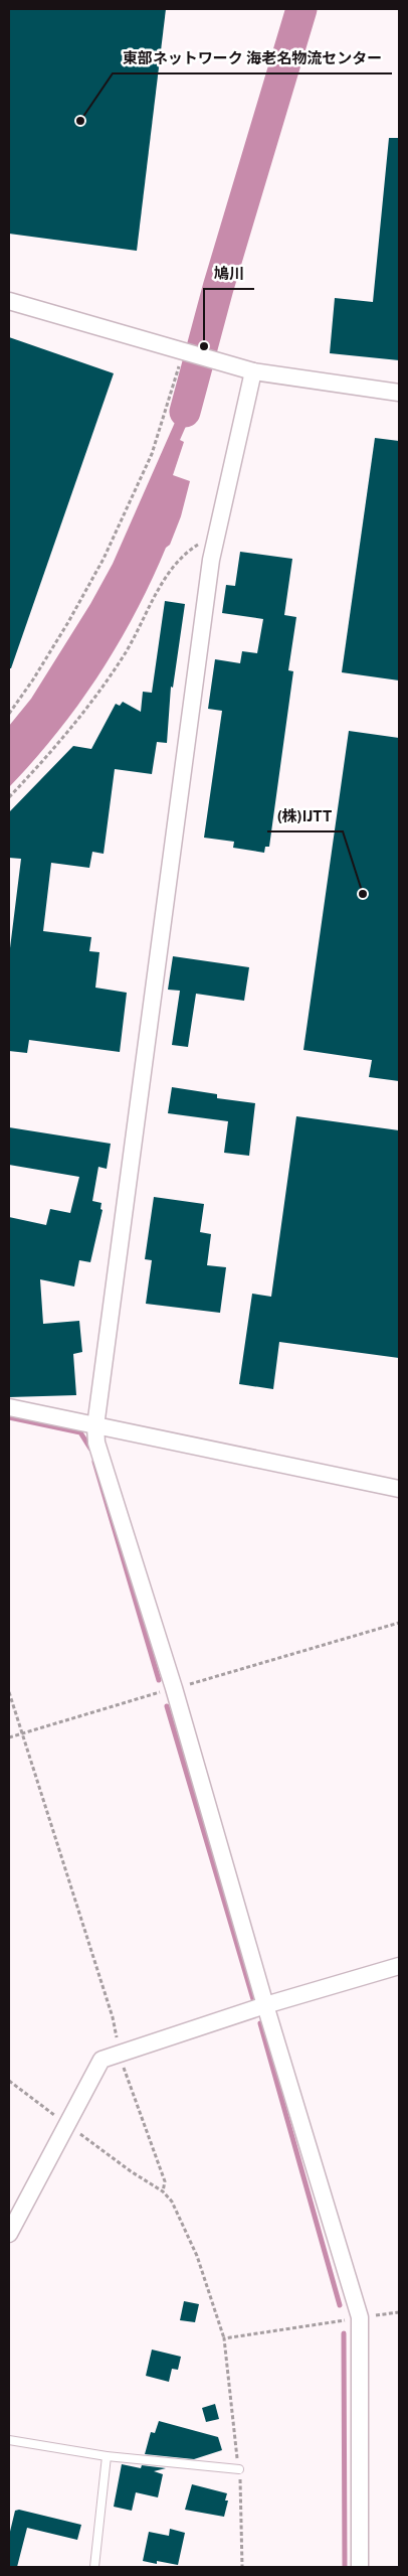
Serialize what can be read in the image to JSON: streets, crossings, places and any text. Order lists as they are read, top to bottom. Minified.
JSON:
{"places":["東部ネットワーク 海老名物流センター","鳩川","(株)IJTT"]}
